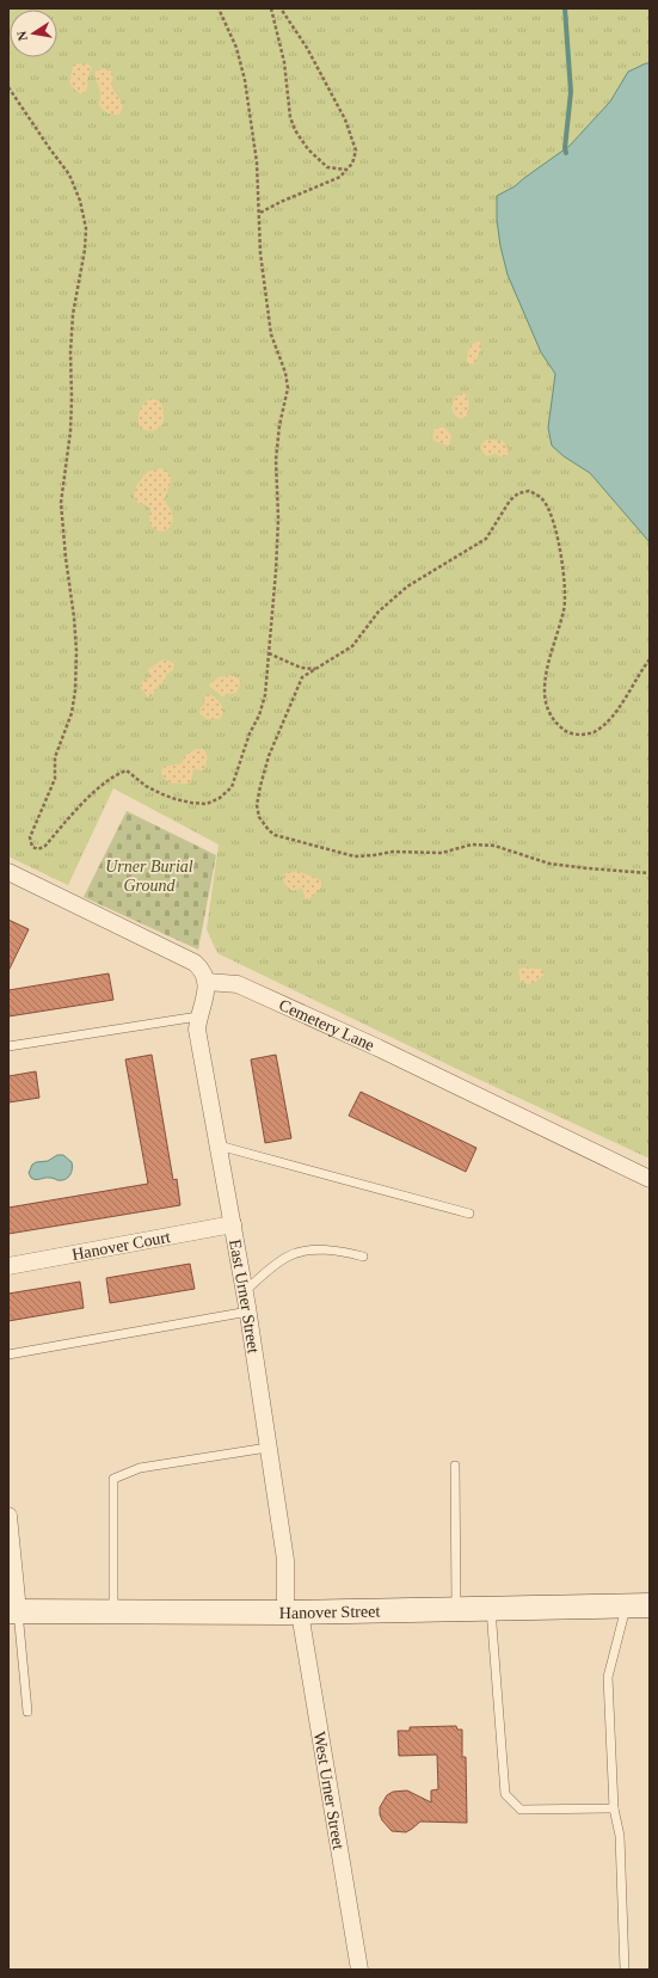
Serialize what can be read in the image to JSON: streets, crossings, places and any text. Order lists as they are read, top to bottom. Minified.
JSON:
{"streets":{"main road":["Hanover Street"],"street":["Cemetery Lane","Hanover Court","East Urner Street","West Urner Street"]},"crossings":[["Cemetery Lane","East Urner Street"],["Hanover Court","East Urner Street"],["East Urner Street","Hanover Street"],["East Urner Street","West Urner Street"],["Hanover Street","West Urner Street"]],"parks":["Urner Burial Ground"],"north":"left"}
